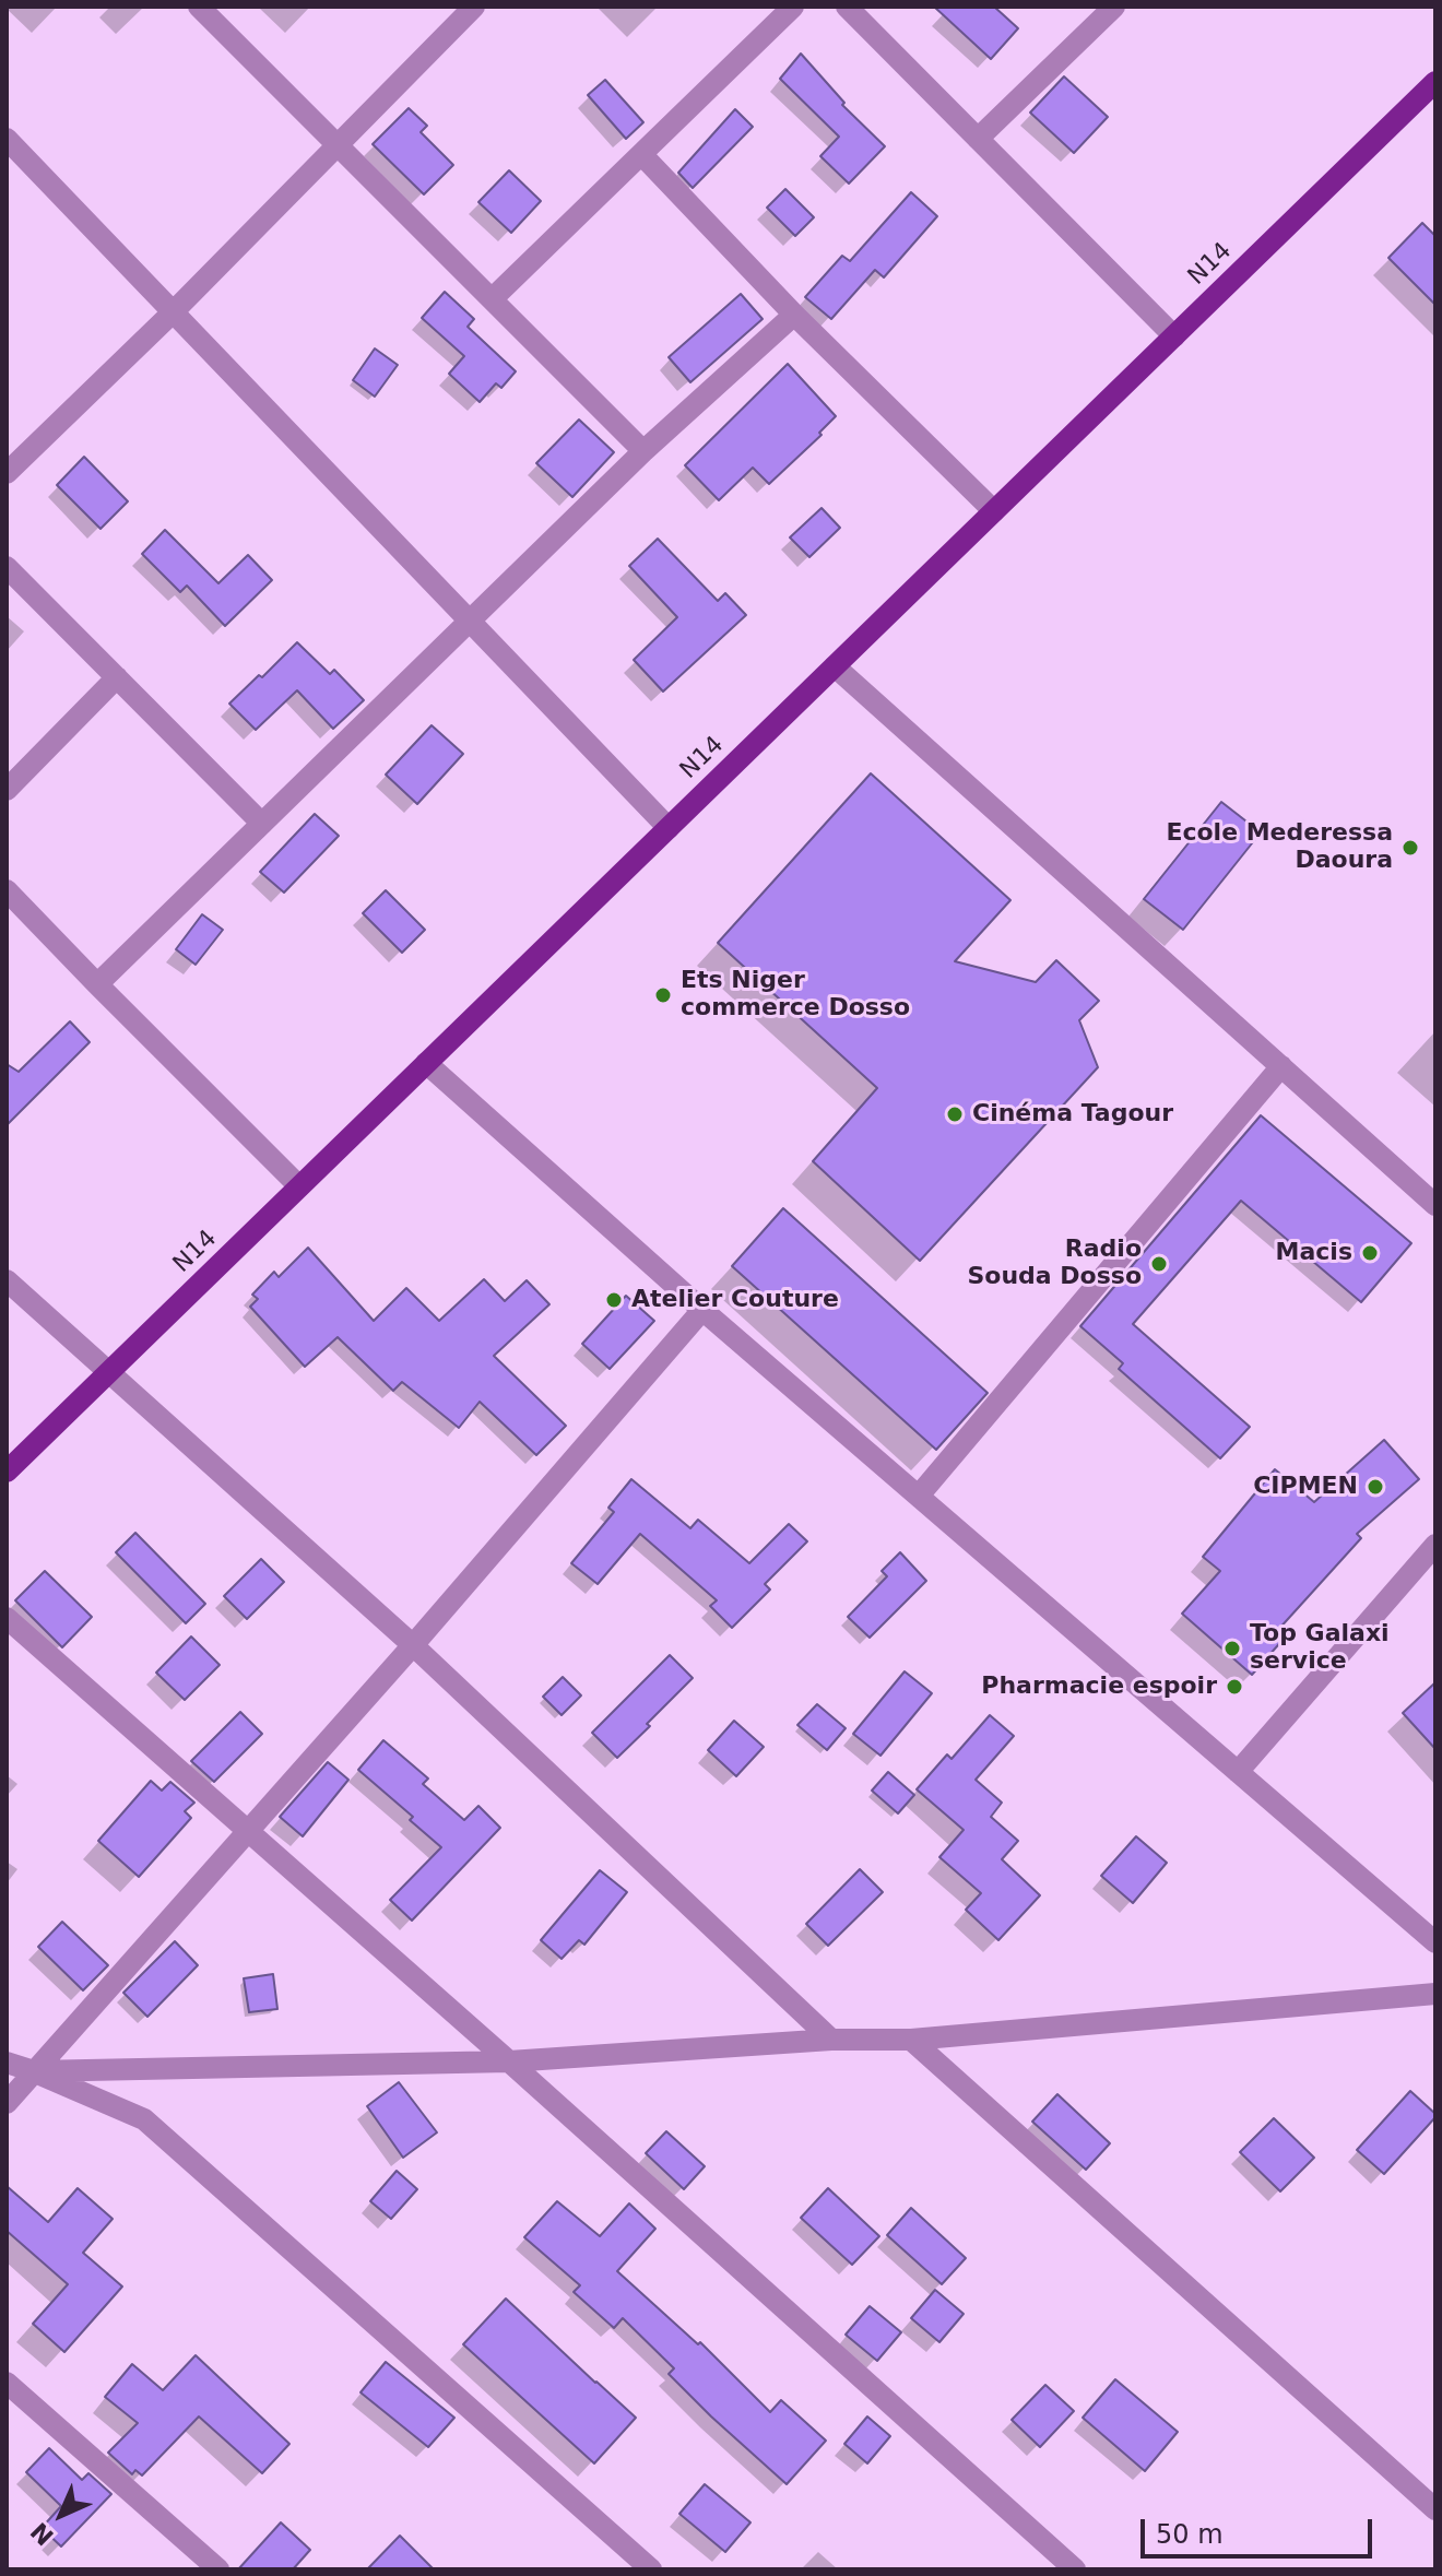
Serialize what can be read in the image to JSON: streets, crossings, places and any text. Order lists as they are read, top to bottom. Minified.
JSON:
{"streets":{"main road":["N14"]},"places":["Ecole Mederessa Daoura","Ets Niger commerce Dosso","Cinéma Tagour","Macis","Radio Souda Dosso","Atelier Couture","CIPMEN","Top Galaxi service","Pharmacie espoir"],"scale_bar":"50 m","north":"bottom left"}
